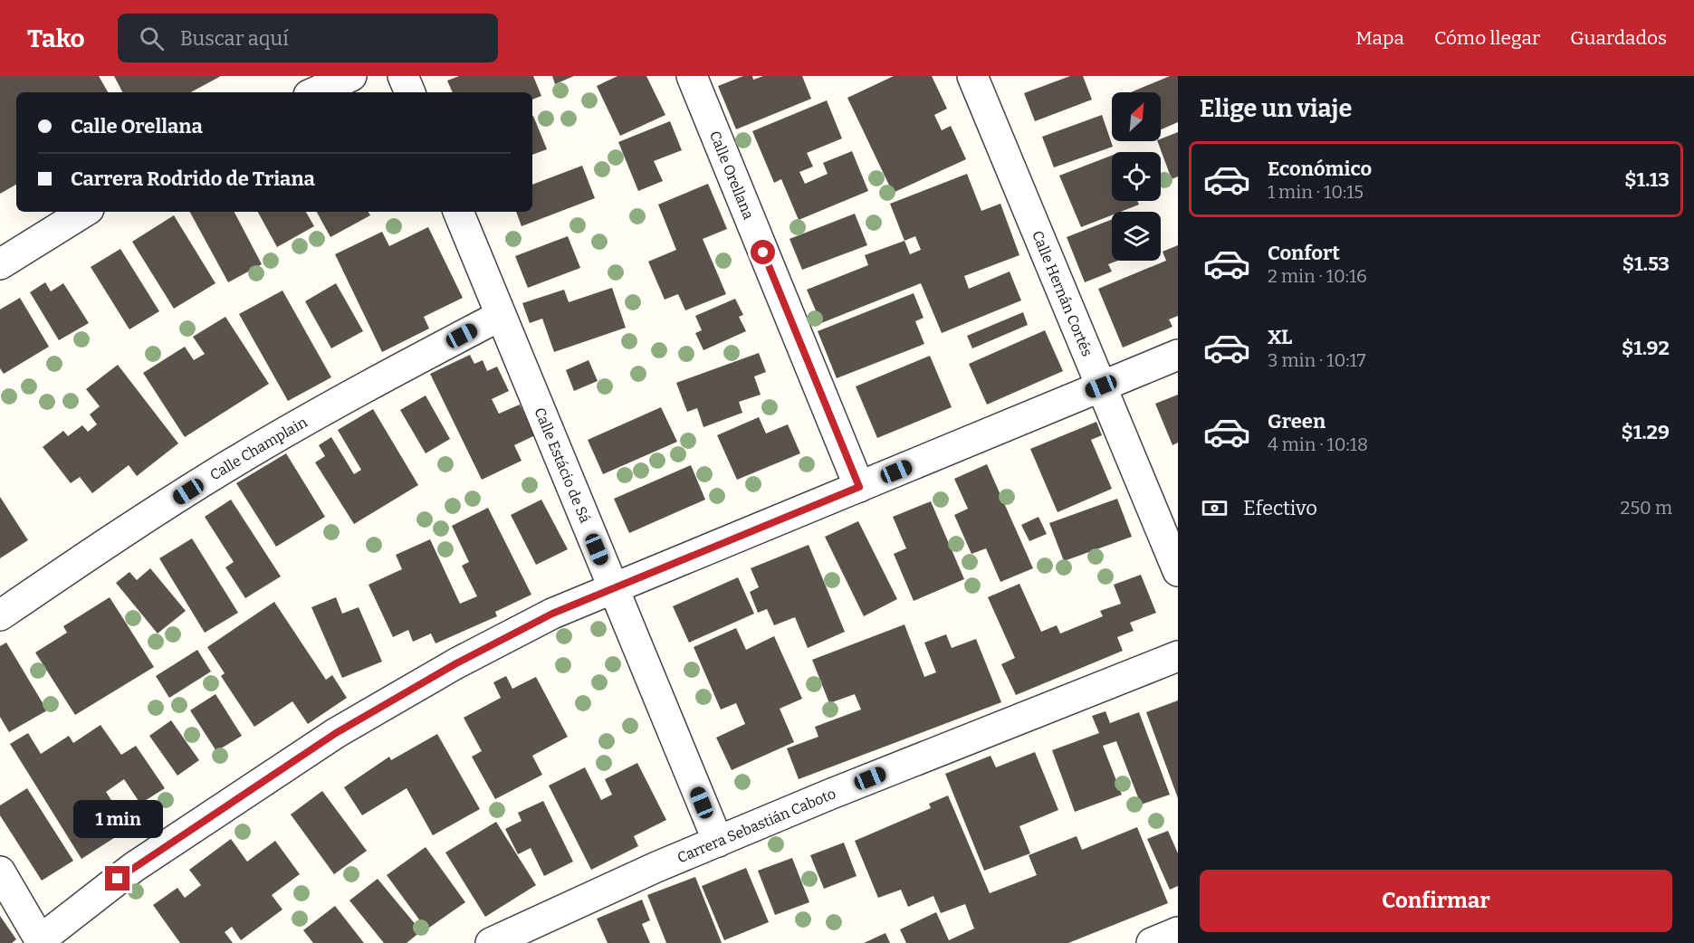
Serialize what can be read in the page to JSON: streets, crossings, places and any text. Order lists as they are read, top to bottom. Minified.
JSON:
{"streets":{"street":["Calle Orellana","Calle Hernán Cortés","Calle Champlain","Calle Estácio de Sá","Carrera Sebastián Caboto"]},"crossings":[["Calle Champlain","Calle Estácio de Sá"],["Calle Estácio de Sá","Carrera Sebastián Caboto"]],"north":"top right","page":{"header":"Tako","search":"Buscar aquí","nav":["Mapa","Cómo llegar","Guardados"],"heading":"Elige un viaje","banner":["Calle Orellana","Carrera Rodrido de Triana"],"list":[{"name":"Económico","note":"1 min · 10:15","value":"$1.13"},{"name":"Confort","note":"2 min · 10:16","value":"$1.53"},{"name":"XL","note":"3 min · 10:17","value":"$1.92"},{"name":"Green","note":"4 min · 10:18","value":"$1.29"}],"pay":["Efectivo","250 m"],"bubble":"1 min","buttons":"Confirmar"}}
